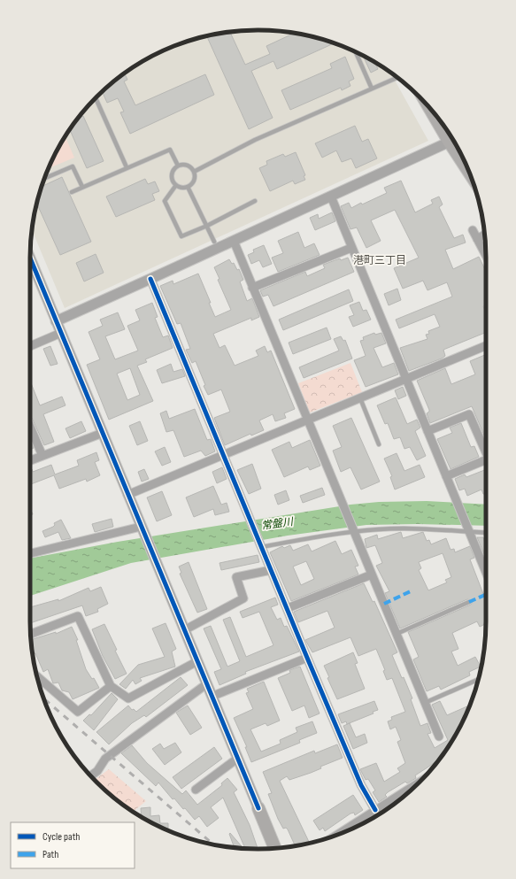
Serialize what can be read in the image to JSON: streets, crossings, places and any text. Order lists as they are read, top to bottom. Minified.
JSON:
{"districts":["港町三丁目"],"water":["常盤川"],"legend":["Cycle path","Path"]}
